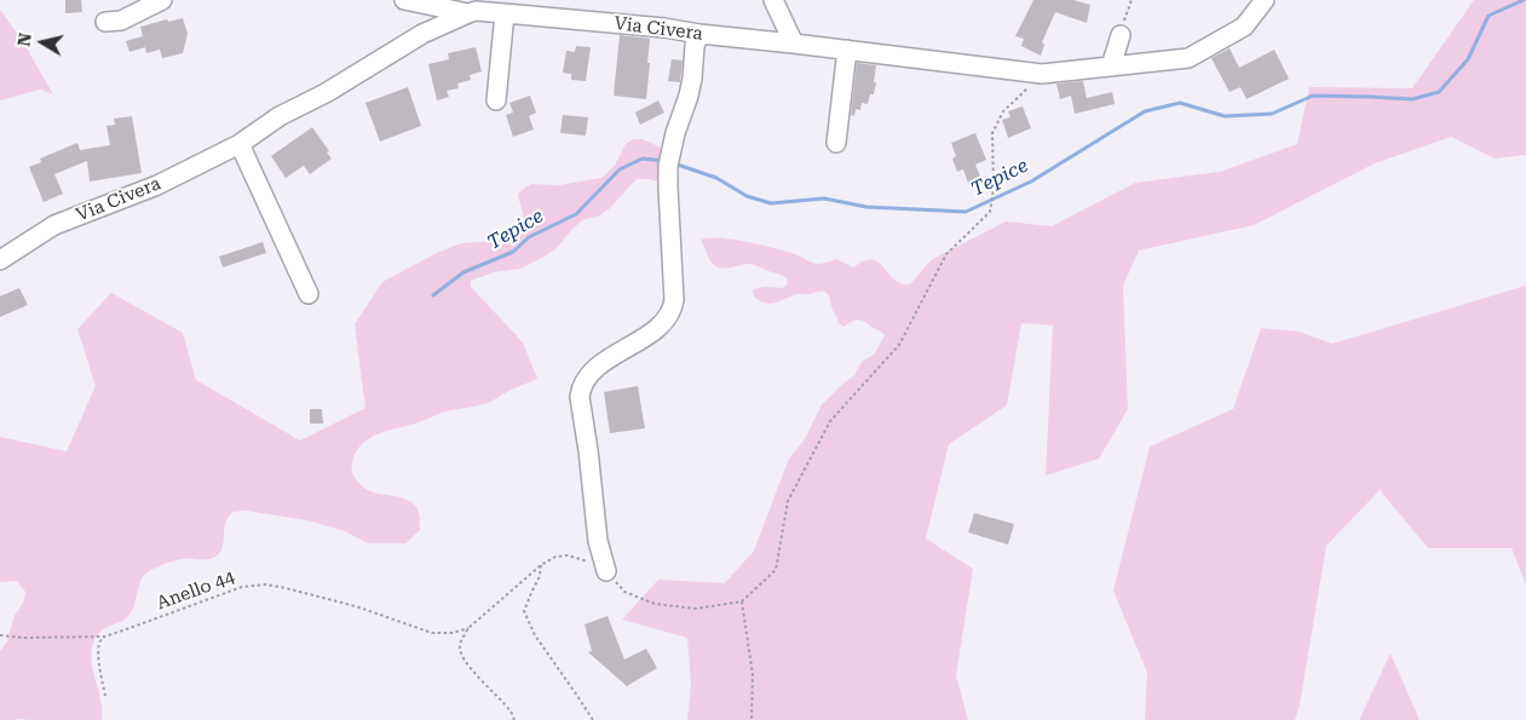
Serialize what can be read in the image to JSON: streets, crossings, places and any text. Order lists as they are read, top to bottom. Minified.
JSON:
{"streets":{"street":["Via Civera"],"path":["Anello 44"]},"water":["Tepice"],"north":"left"}
